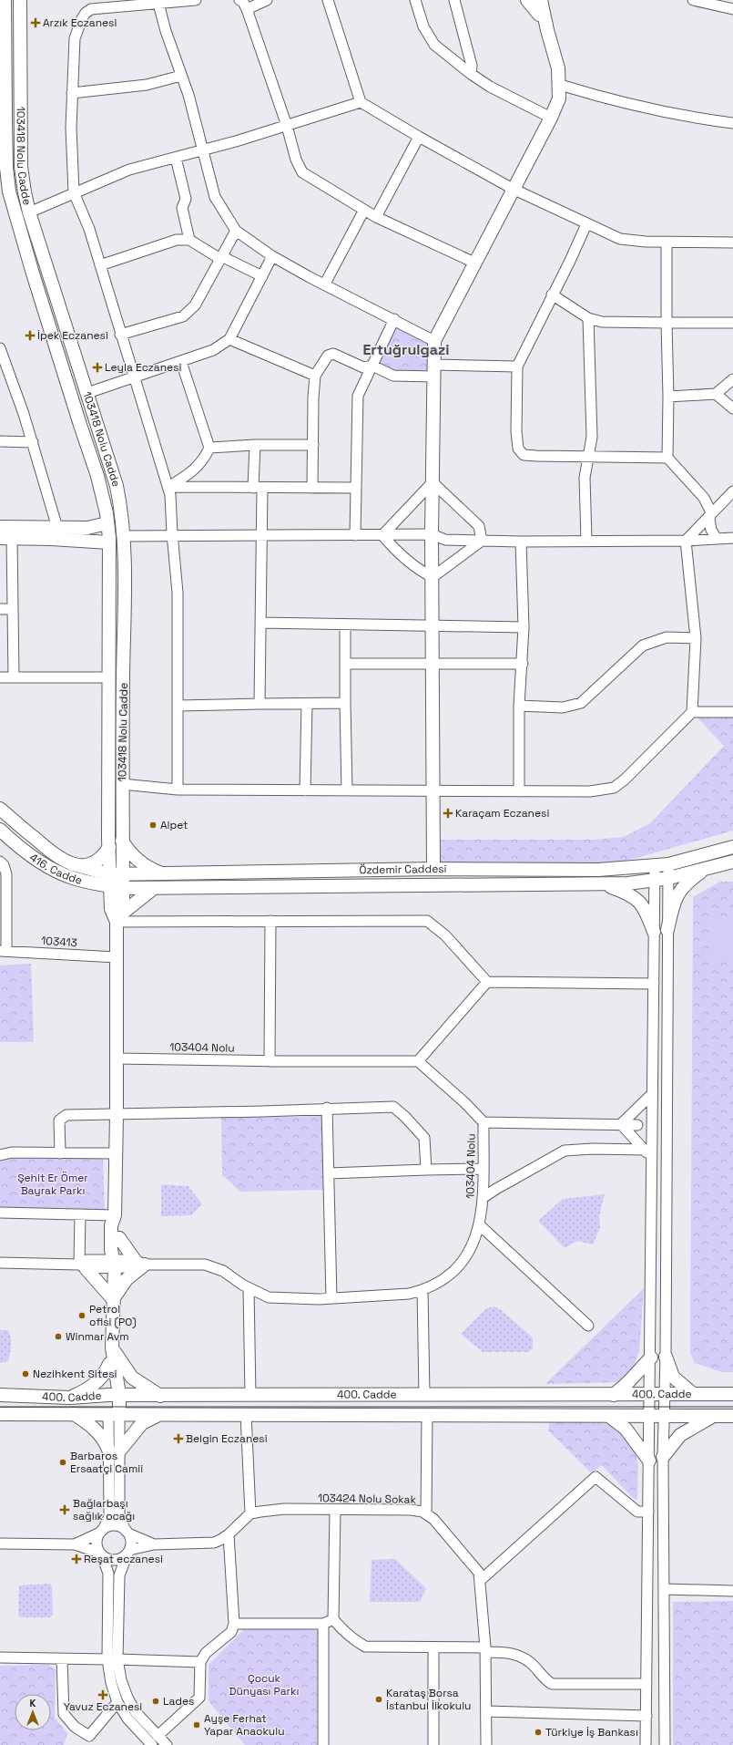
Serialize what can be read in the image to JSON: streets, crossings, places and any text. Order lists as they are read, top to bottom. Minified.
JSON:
{"streets":{"main road":["103418 Nolu Cadde","416. Cadde","Özdemir Caddesi","400. Cadde"],"street":["103413","103404 Nolu","103424 Nolu Sokak"]},"crossings":[["103418 Nolu Cadde","416. Cadde"],["103418 Nolu Cadde","Özdemir Caddesi"],["103418 Nolu Cadde","103413"],["103418 Nolu Cadde","103404 Nolu"],["416. Cadde","Özdemir Caddesi"]],"districts":["Ertuğrulgazi"],"parks":["Şehit Er Ömer Bayrak Parkı","Çocuk Dünyası Parkı"],"places":{"health":["Arzık Eczanesi","İpek Eczanesi","Leyla Eczanesi","Karaçam Eczanesi","Belgin Eczanesi","Bağlarbaşı sağlık ocağı","Reşat eczanesi","Yavuz Eczanesi"],"other":["Alpet","Petrol ofisi (PO)","Winmar Avm","Nezihkent Sitesi","Barbaros Ersaatçi Camii","Karataş Borsa İstanbul İlkokulu","Lades","Ayşe Ferhat Yapar Anaokulu","Türkiye İş Bankası"]},"north":"top"}
